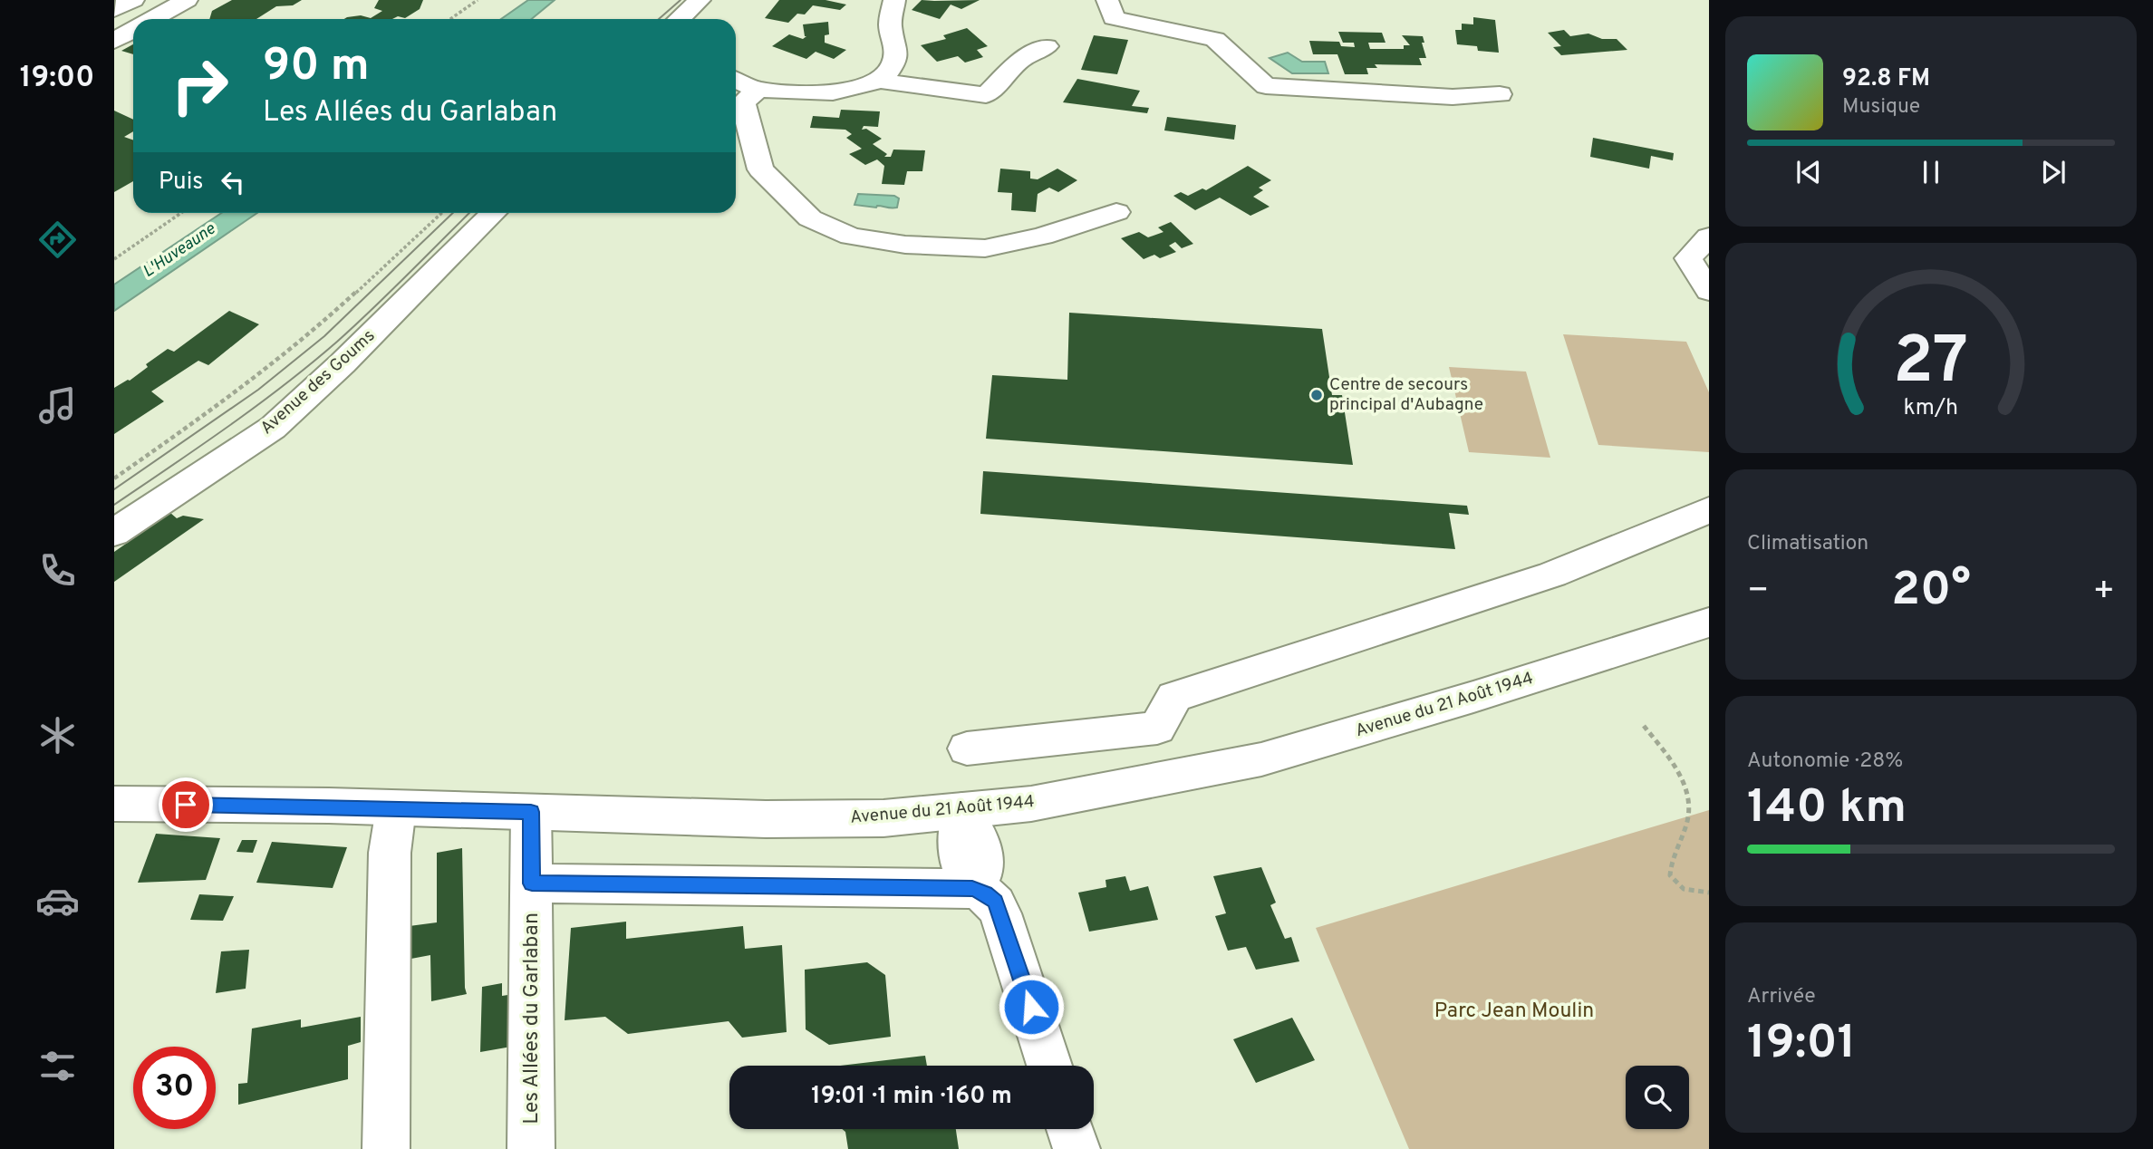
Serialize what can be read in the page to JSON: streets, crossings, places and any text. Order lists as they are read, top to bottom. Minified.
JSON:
{"streets":{"main road":["Avenue des Goums","Avenue du 21 Août 1944","Les Allées du Garlaban"]},"crossings":[["Avenue du 21 Août 1944","Les Allées du Garlaban"]],"water":["L'Huveaune"],"parks":["Parc Jean Moulin"],"places":["Centre de secours principal d'Aubagne"],"page":{"tabs":"19:00","turn":["90 m","Les Allées du Garlaban"],"song":["92.8 FM","Musique"],"then":"Puis","tile":["Climatisation",["Autonomie · 28%","140 km"],["Arrivée","19:01"]],"heat":["−","20°","+"],"limit":"30","trip":"19:01 · 1 min · 160 m","gauge":["27","km/h"]}}
